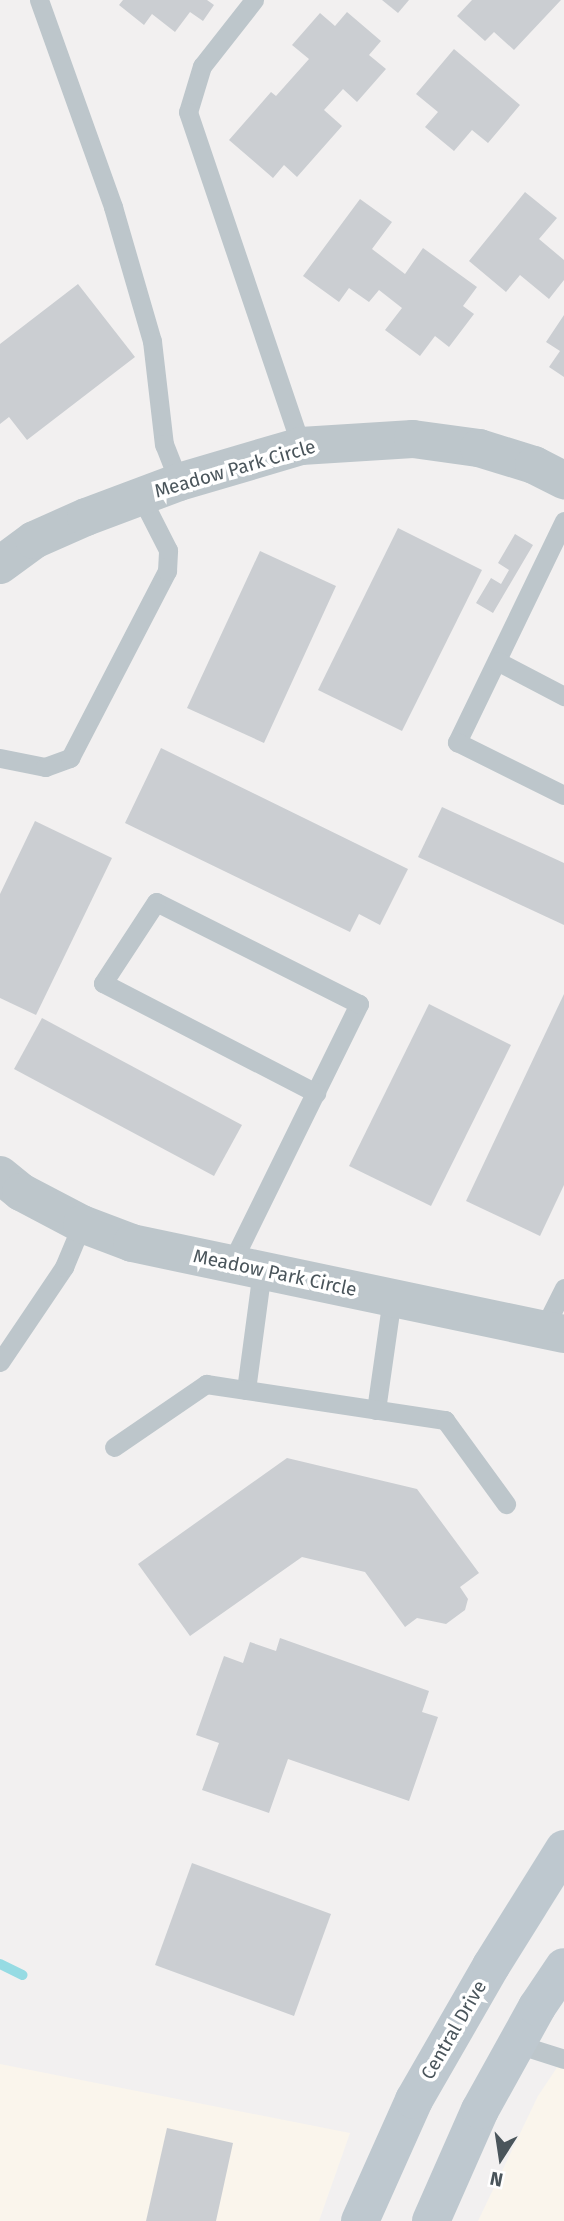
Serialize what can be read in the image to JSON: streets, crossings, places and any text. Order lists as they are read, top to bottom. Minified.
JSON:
{"streets":{"main road":["Central Drive"],"street":["Meadow Park Circle"]},"north":"bottom"}
